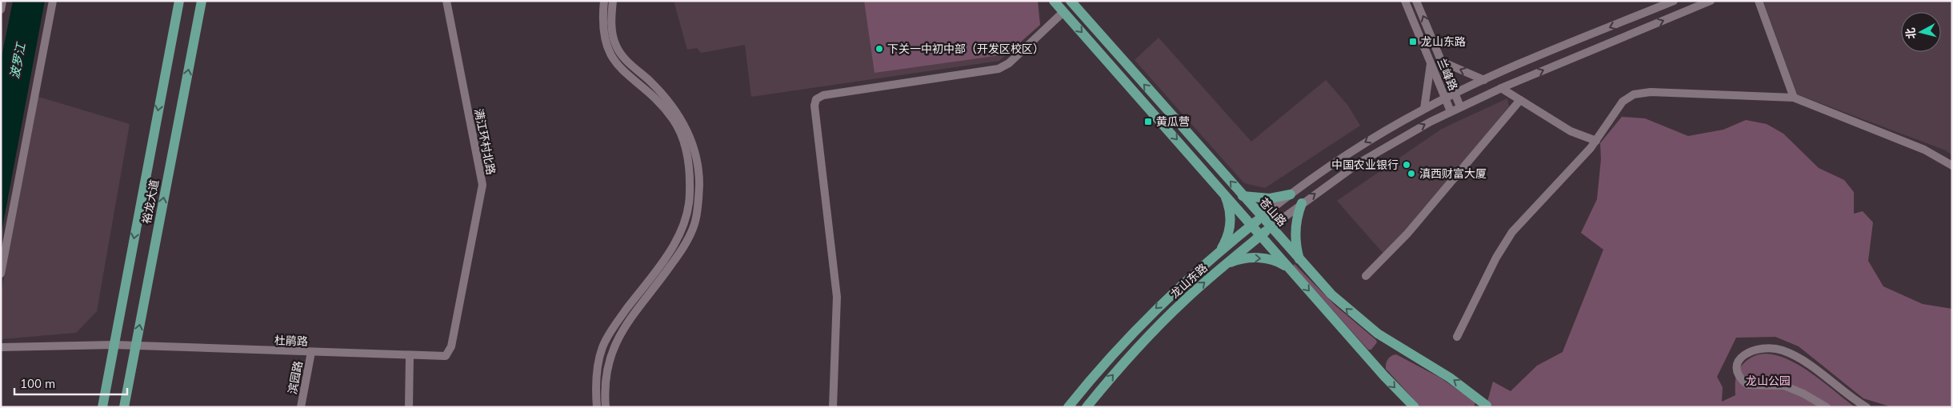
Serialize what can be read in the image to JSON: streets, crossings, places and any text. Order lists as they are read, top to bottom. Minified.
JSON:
{"streets":{"main road":["裕龙大道","苍山路","龙山东路"],"street":["兰峰路","满江环村北路","杜鹃路","滨园路"]},"crossings":[["兰峰路","龙山东路"],["满江环村北路","杜鹃路"],["裕龙大道","杜鹃路"],["苍山路","龙山东路"],["杜鹃路","滨园路"]],"water":["波罗江"],"parks":["龙山公园"],"places":{"transit":["龙山东路","黄瓜营"],"other":["下关一中初中部（开发区校区）","中国农业银行","滇西财富大厦"]},"scale_bar":"100 m","north":"left"}
